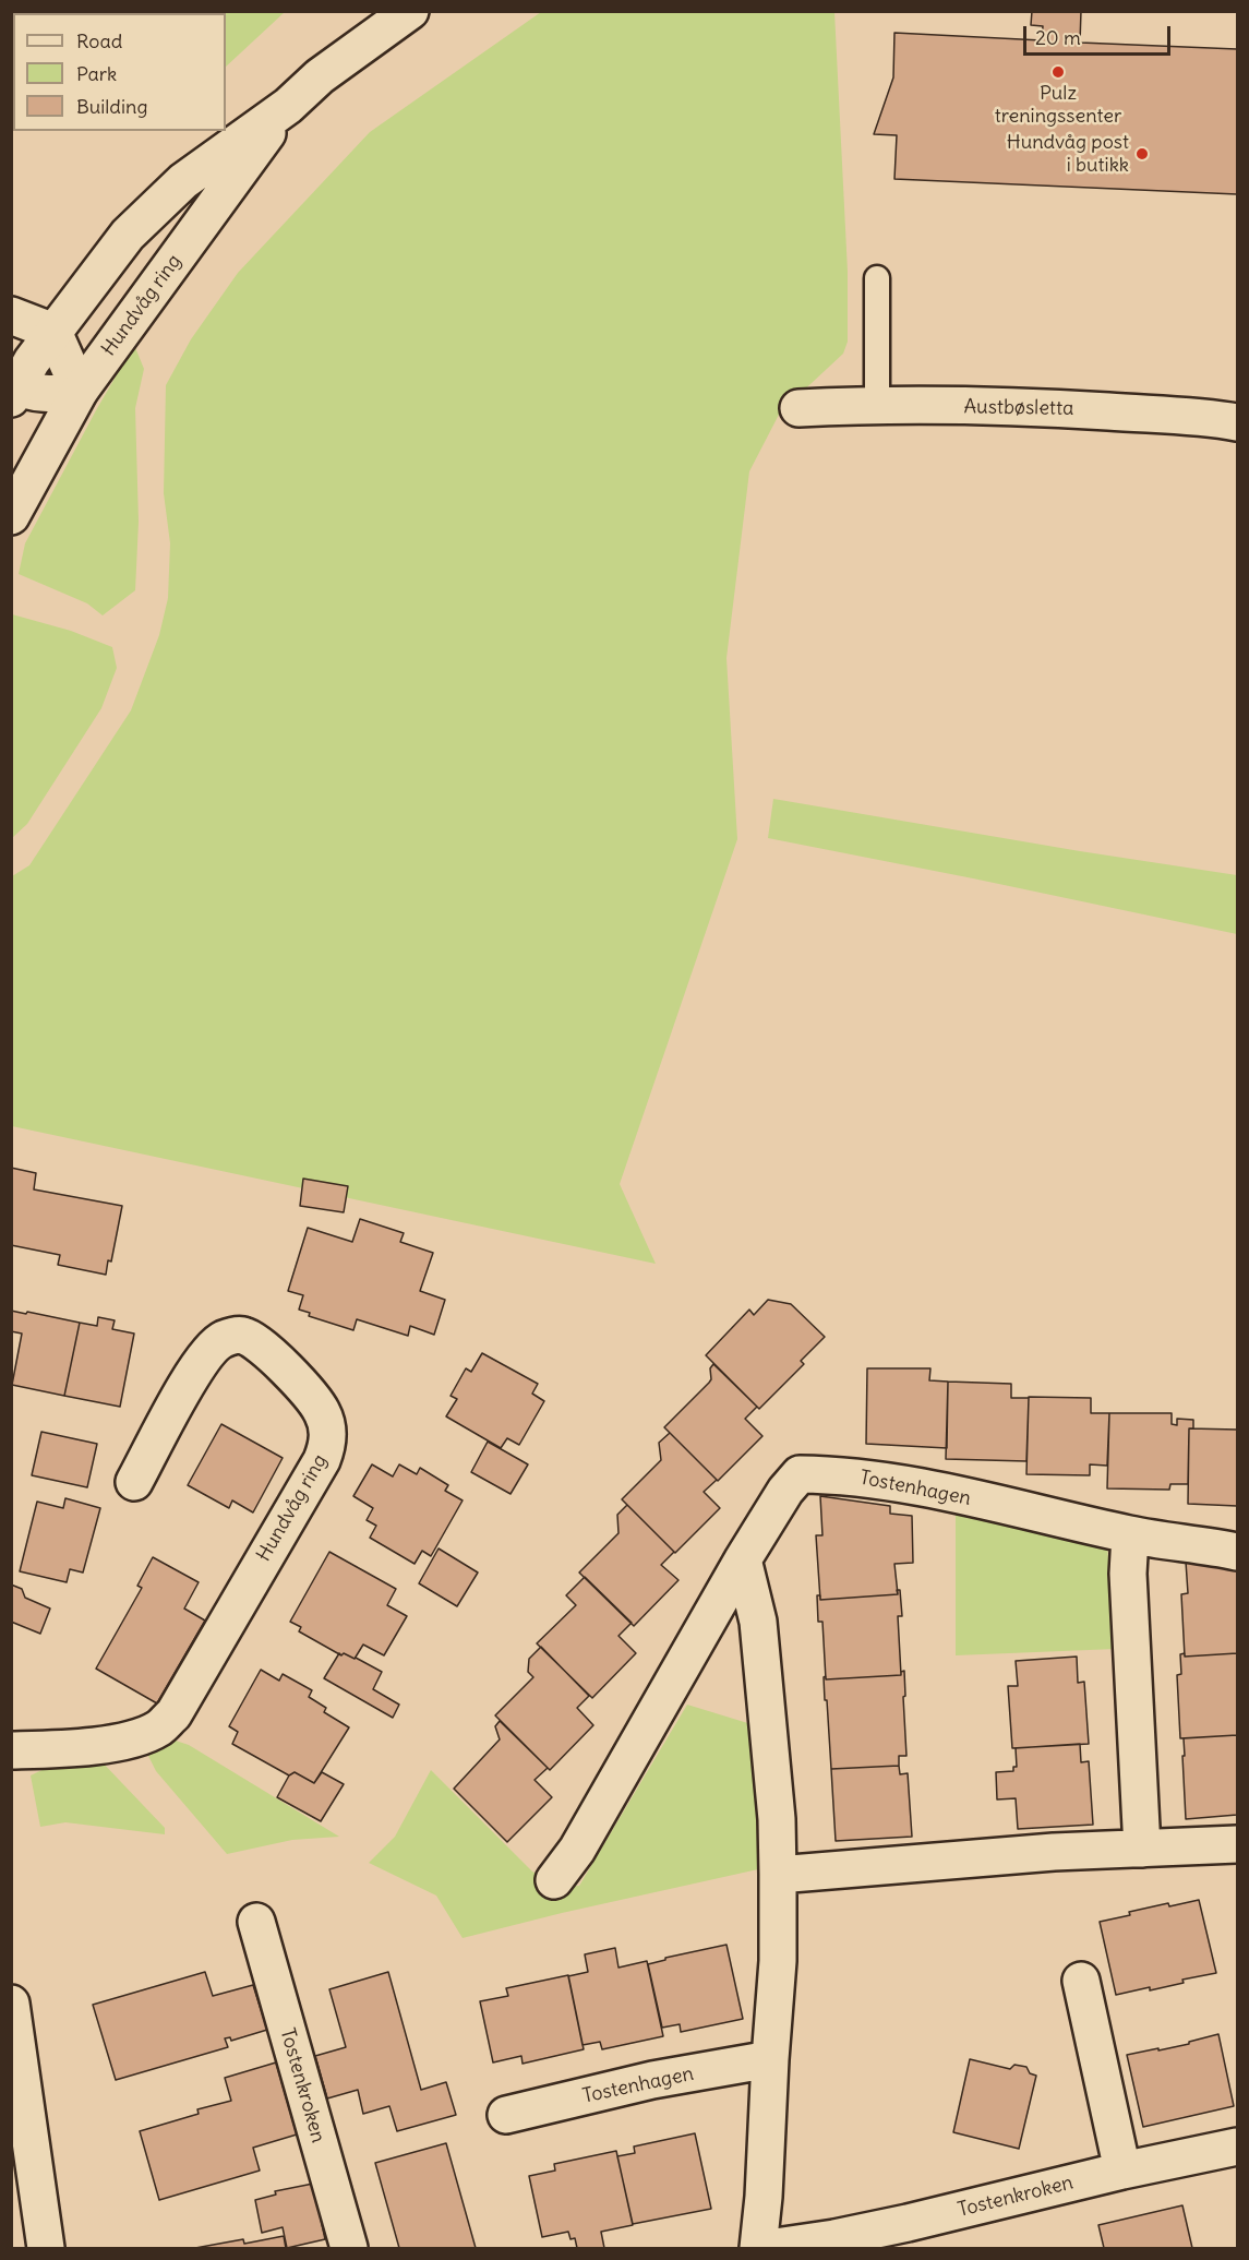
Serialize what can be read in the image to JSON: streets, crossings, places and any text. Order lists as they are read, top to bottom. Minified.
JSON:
{"streets":{"street":["Hundvåg ring","Austbøsletta","Tostenhagen","Tostenkroken"]},"places":["Pulz treningssenter","Hundvåg post i butikk"],"legend":["Road","Park","Building"],"scale_bar":"20 m"}
